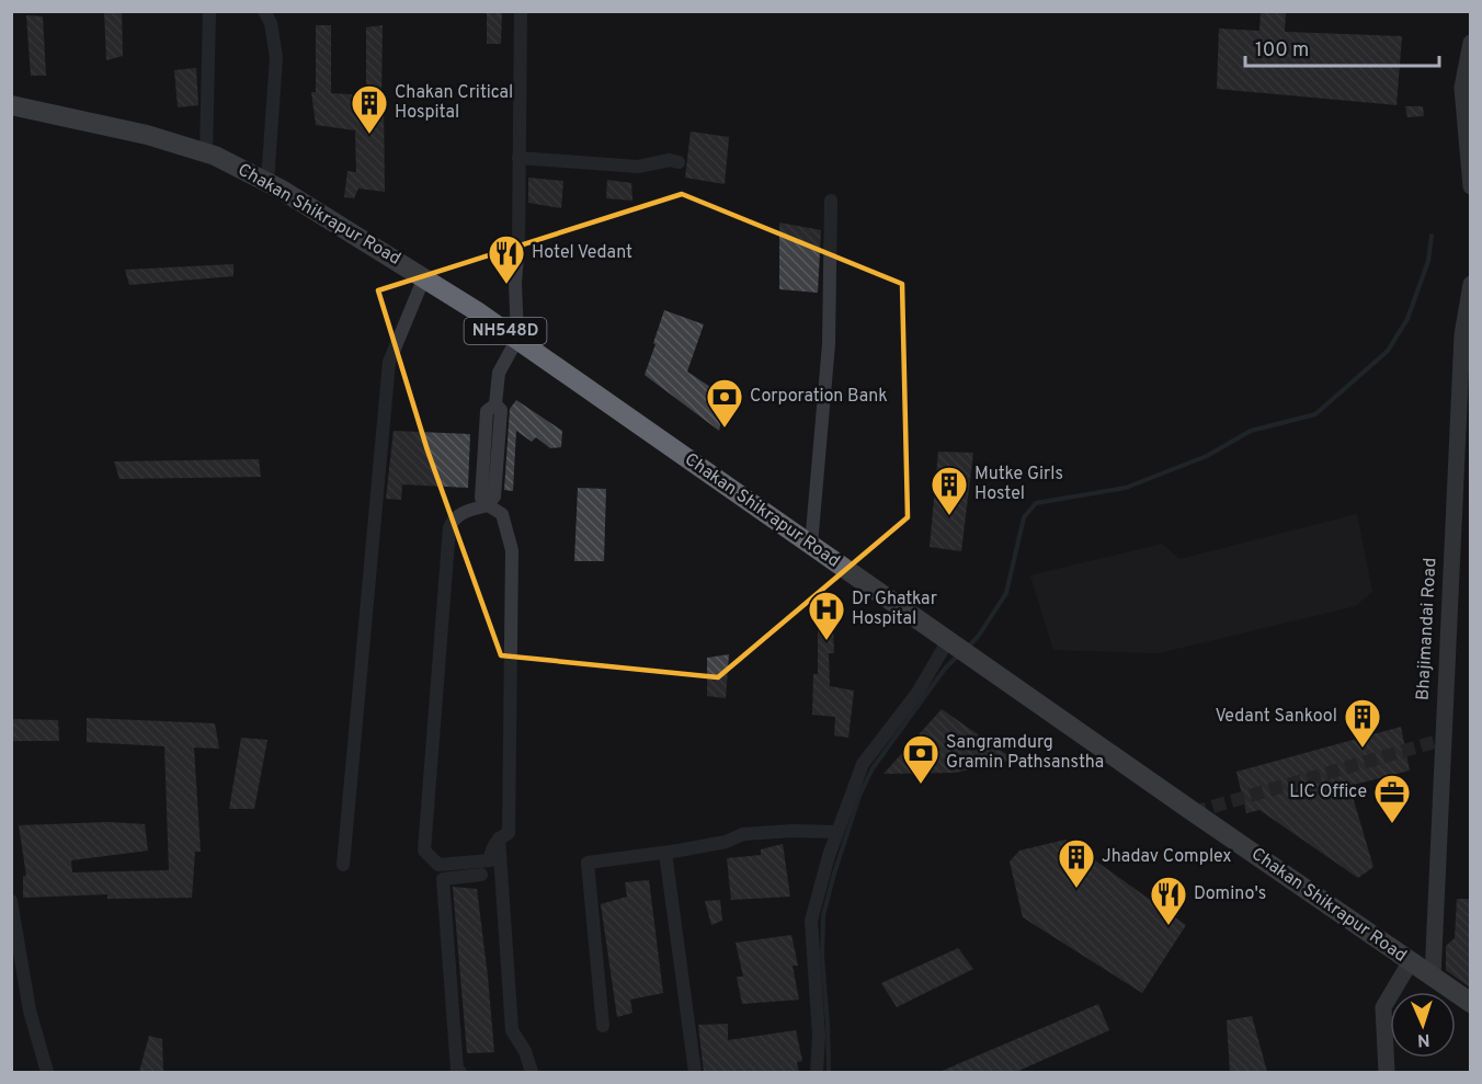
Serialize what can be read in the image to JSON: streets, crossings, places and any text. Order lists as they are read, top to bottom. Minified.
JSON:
{"streets":{"highway":["Chakan Shikrapur Road","NH548D"],"main road":["Bhajimandai Road"]},"crossings":[["Chakan Shikrapur Road","Bhajimandai Road"]],"places":{"building":["Chakan Critical Hospital","Mutke Girls Hostel","Vedant Sankool","Jhadav Complex"],"restaurant":["Hotel Vedant","Domino's"],"bank":["Corporation Bank","Sangramdurg Gramin Pathsanstha"],"hospital":["Dr Ghatkar Hospital"],"office":["LIC Office"]},"scale_bar":"100 m","north":"bottom"}
